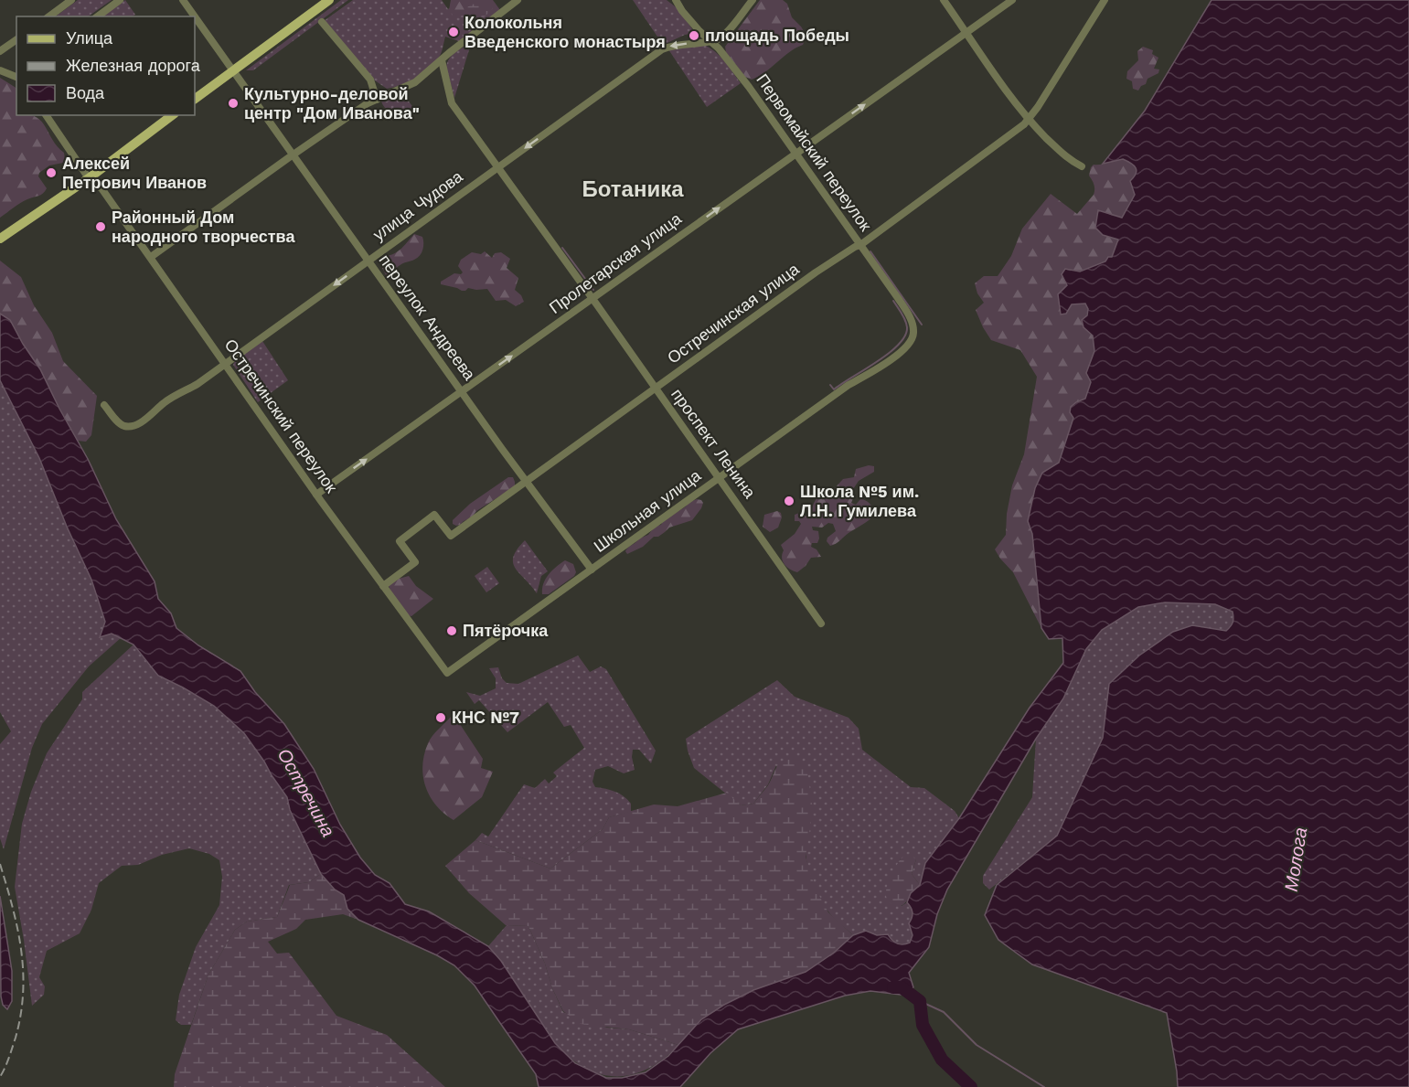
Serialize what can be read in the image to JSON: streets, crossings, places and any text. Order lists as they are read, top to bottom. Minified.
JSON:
{"streets":{"street":["Первомайский переулок","улица Чудова","Пролетарская улица","Остречинская улица","переулок Андреева","Остречинский переулок","проспект Ленина","Школьная улица"]},"crossings":[["Первомайский переулок","улица Чудова"],["Первомайский переулок","Пролетарская улица"],["Первомайский переулок","Остречинская улица"],["Первомайский переулок","Школьная улица"],["улица Чудова","переулок Андреева"],["улица Чудова","Остречинский переулок"],["улица Чудова","проспект Ленина"],["Пролетарская улица","переулок Андреева"],["Пролетарская улица","Остречинский переулок"],["Пролетарская улица","проспект Ленина"],["Остречинская улица","переулок Андреева"],["Остречинская улица","Остречинский переулок"],["Остречинская улица","проспект Ленина"],["переулок Андреева","Школьная улица"],["Остречинский переулок","Школьная улица"],["проспект Ленина","Школьная улица"]],"one_way":["улица Чудова","Пролетарская улица"],"districts":["Ботаника"],"water":["Остречина","Молога"],"places":["Колокольня Введенского монастыря","площадь Победы","Культурно-деловой центр \"Дом Иванова\"","Алексей Петрович Иванов","Районный Дом народного творчества","Школа №5 им. Л.Н. Гумилева","Пятёрочка","КНС №7"],"legend":["Улица","Железная дорога","Вода"]}
